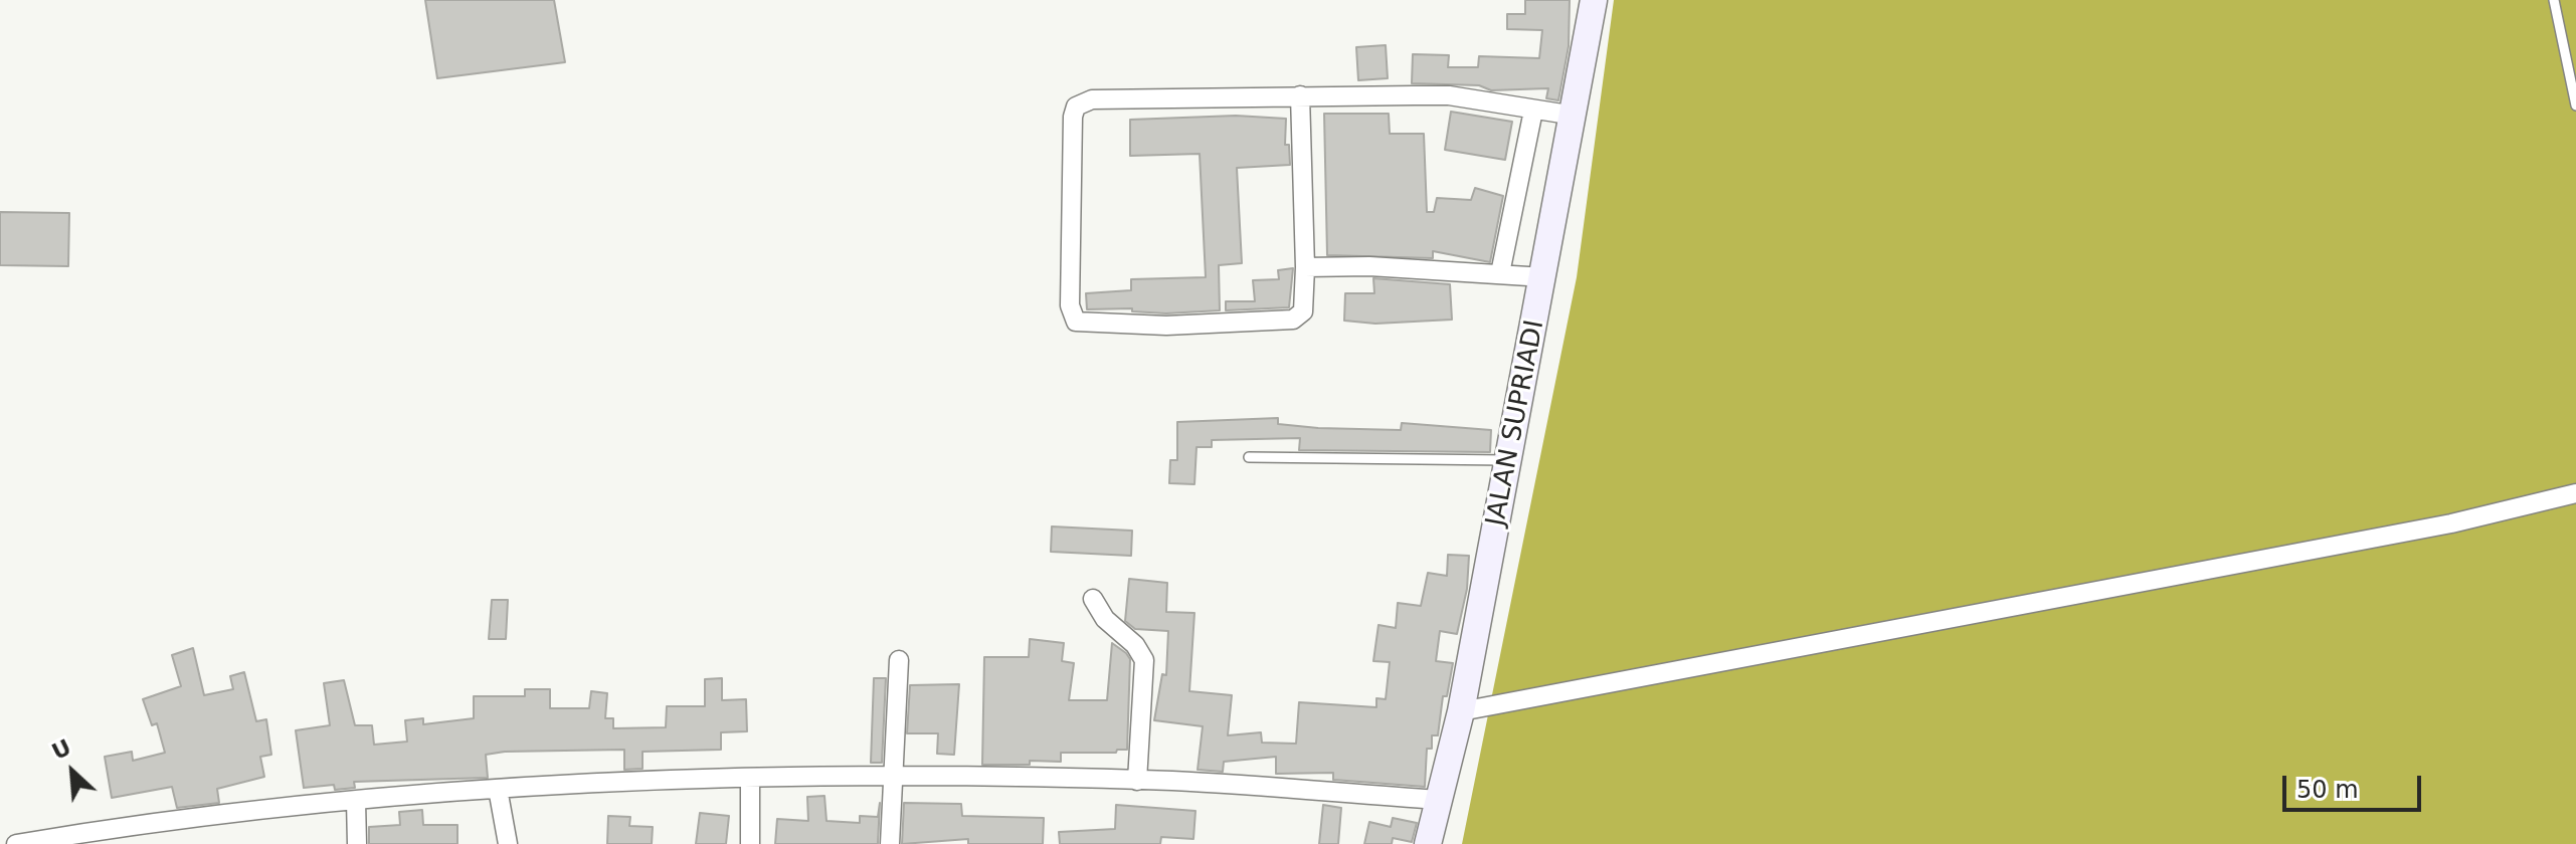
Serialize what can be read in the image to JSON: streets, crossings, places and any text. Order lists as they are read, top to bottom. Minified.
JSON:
{"streets":{"main road":["JALAN SUPRIADI"]},"scale_bar":"50 m","north":"top left"}
